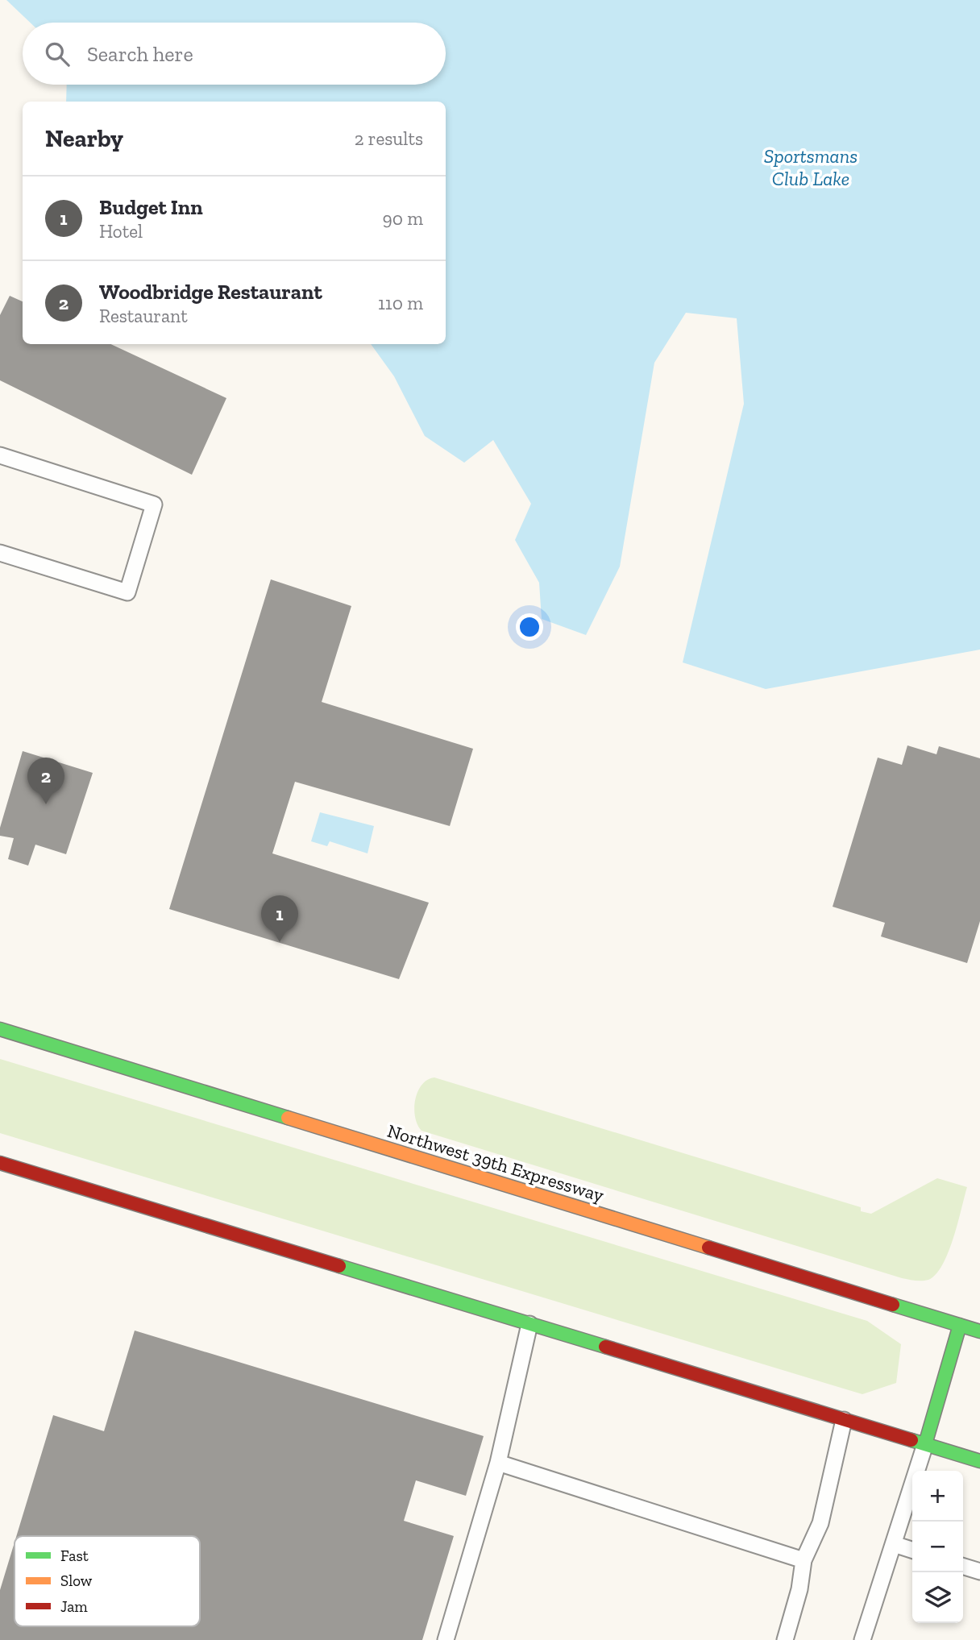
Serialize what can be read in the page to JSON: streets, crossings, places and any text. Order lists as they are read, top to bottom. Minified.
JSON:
{"streets":{"highway":["Northwest 39th Expressway"]},"water":["Sportsmans Club Lake"],"legend":["Fast","Slow","Jam"],"page":{"search":"Search here","heading":["Nearby","2 results"],"list":[{"mark":"1","name":"Budget Inn","note":"Hotel","value":"90 m"},{"mark":"2","name":"Woodbridge Restaurant","note":"Restaurant","value":"110 m"}],"pins":["2","1"],"map_buttons":["+","−"]}}
